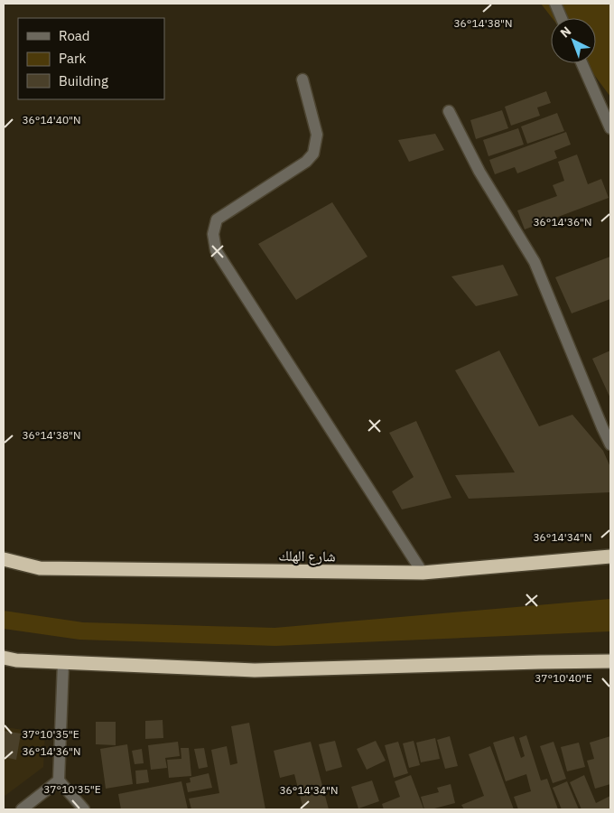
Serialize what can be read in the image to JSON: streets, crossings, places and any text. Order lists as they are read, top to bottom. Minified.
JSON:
{"streets":{"highway":["شارع الهلك"]},"legend":["Road","Park","Building"],"north":"top left","coordinates":["36°14'38\"N","36°14'40\"N","36°14'36\"N","36°14'34\"N","37°10'40\"E","37°10'35\"E"]}
